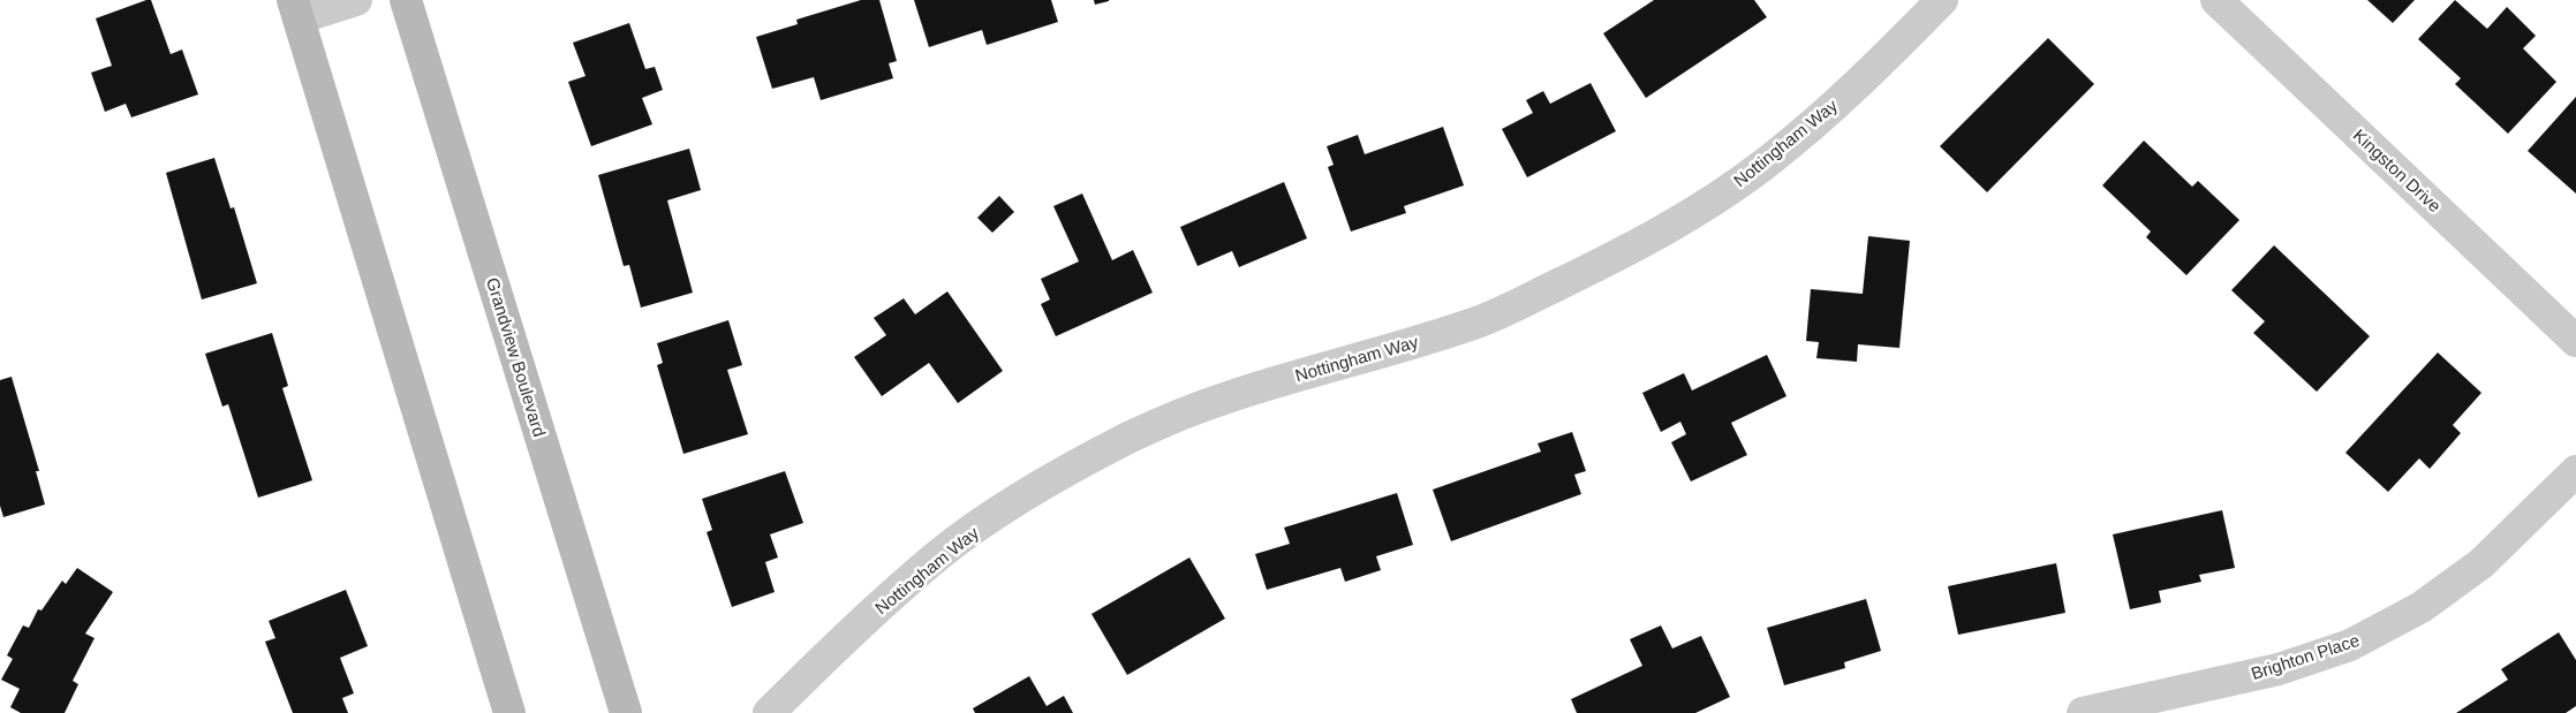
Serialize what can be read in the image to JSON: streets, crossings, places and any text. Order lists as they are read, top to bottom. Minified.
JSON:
{"streets":{"street":["Nottingham Way","Kingston Drive","Grandview Boulevard","Brighton Place"]}}
